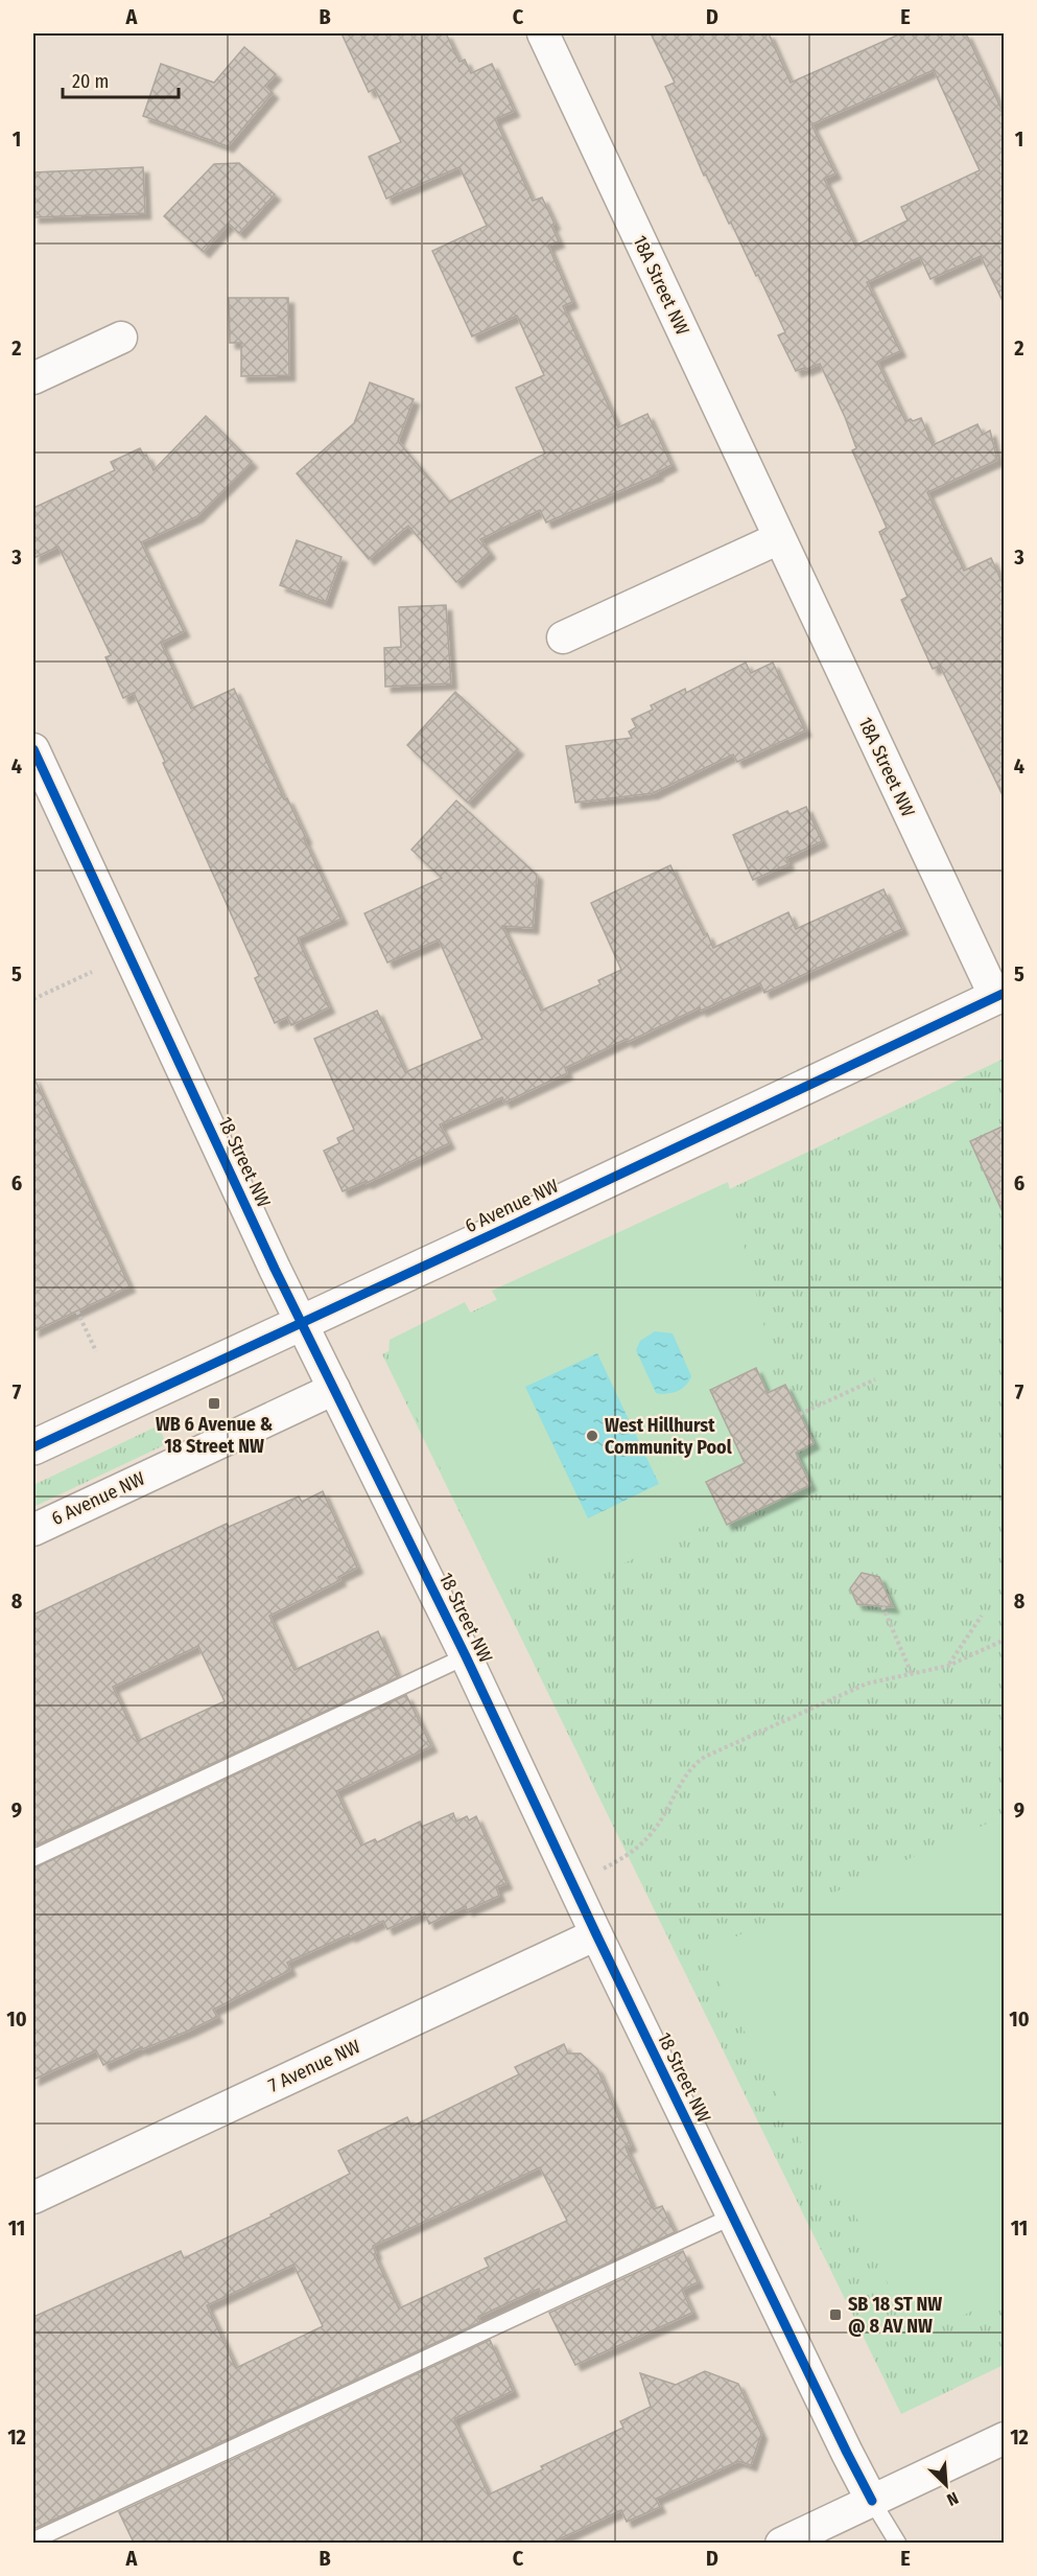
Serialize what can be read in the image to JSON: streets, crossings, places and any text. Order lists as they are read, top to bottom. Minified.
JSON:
{"streets":{"street":["18A Street NW","18 Street NW","6 Avenue NW","7 Avenue NW"]},"crossings":[["18A Street NW","6 Avenue NW"],["18 Street NW","6 Avenue NW"],["18 Street NW","7 Avenue NW"]],"places":{"transit":["WB 6 Avenue & 18 Street NW","SB 18 ST NW @ 8 AV NW"],"other":["West Hillhurst Community Pool"]},"scale_bar":"20 m","north":"bottom right","grid":{"columns":["A","B","C","D","E"],"rows":["1","2","3","4","5","6","7","8","9","10","11","12"]}}
